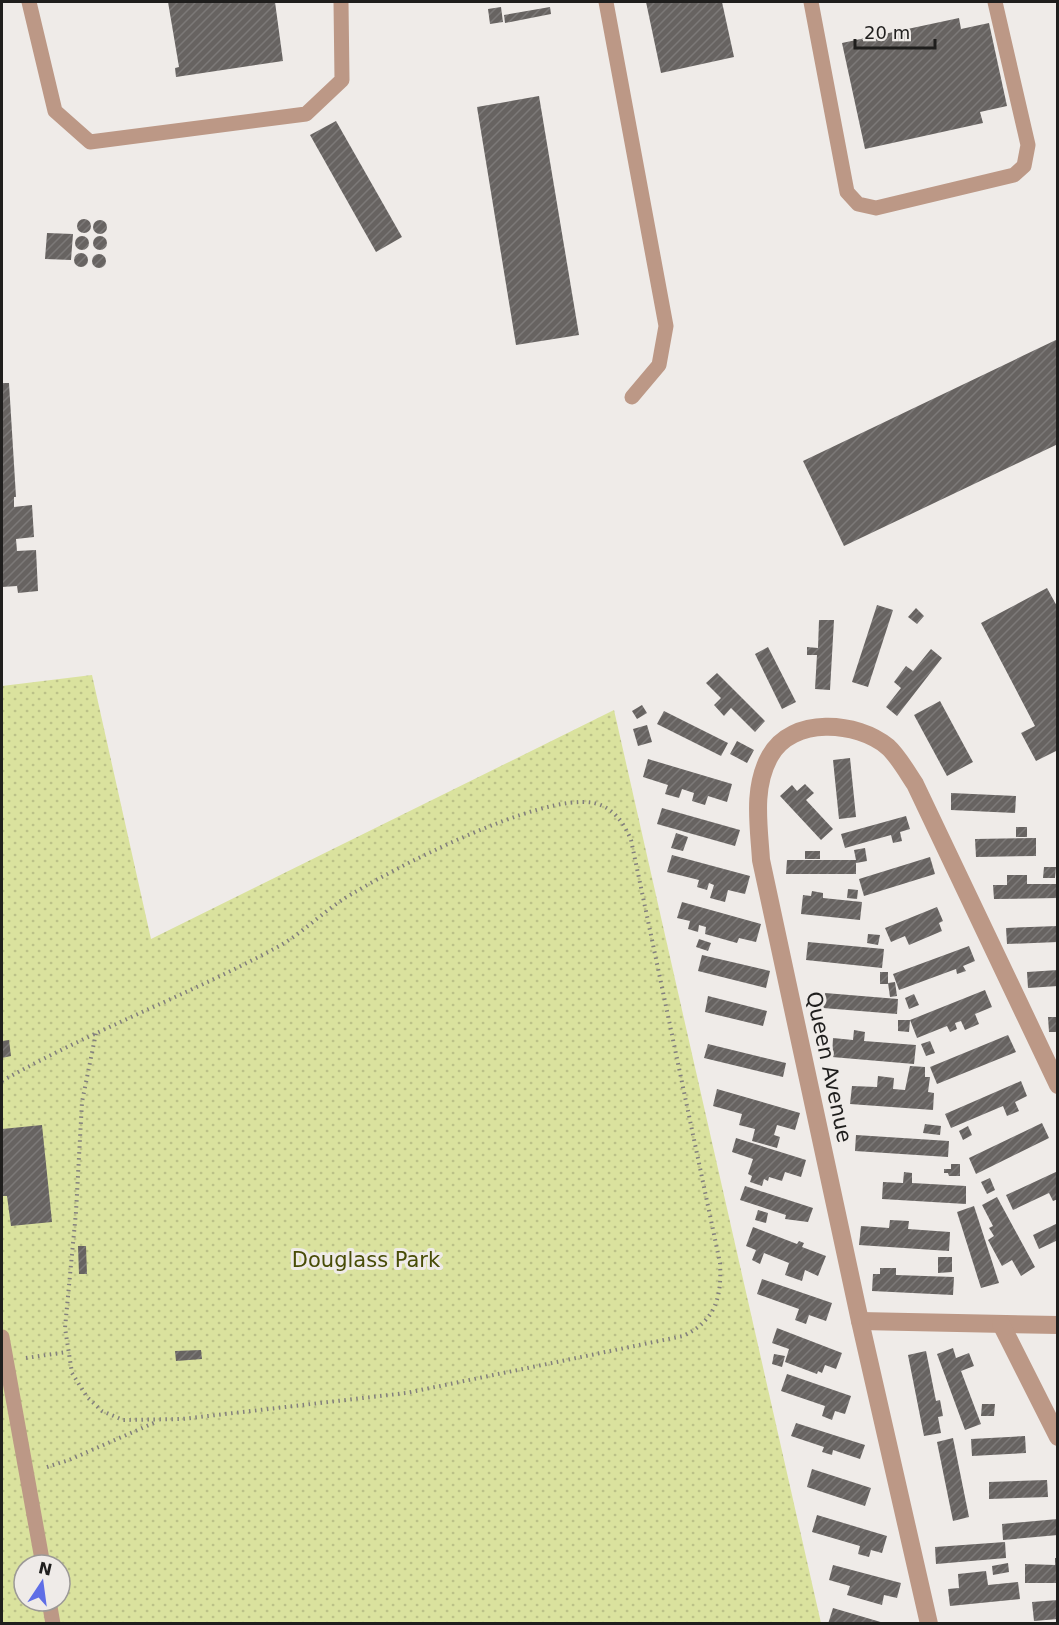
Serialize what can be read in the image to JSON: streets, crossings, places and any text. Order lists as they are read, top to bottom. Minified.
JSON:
{"streets":{"street":["Queen Avenue"]},"parks":["Douglass Park"],"scale_bar":"20 m","north":"top"}
